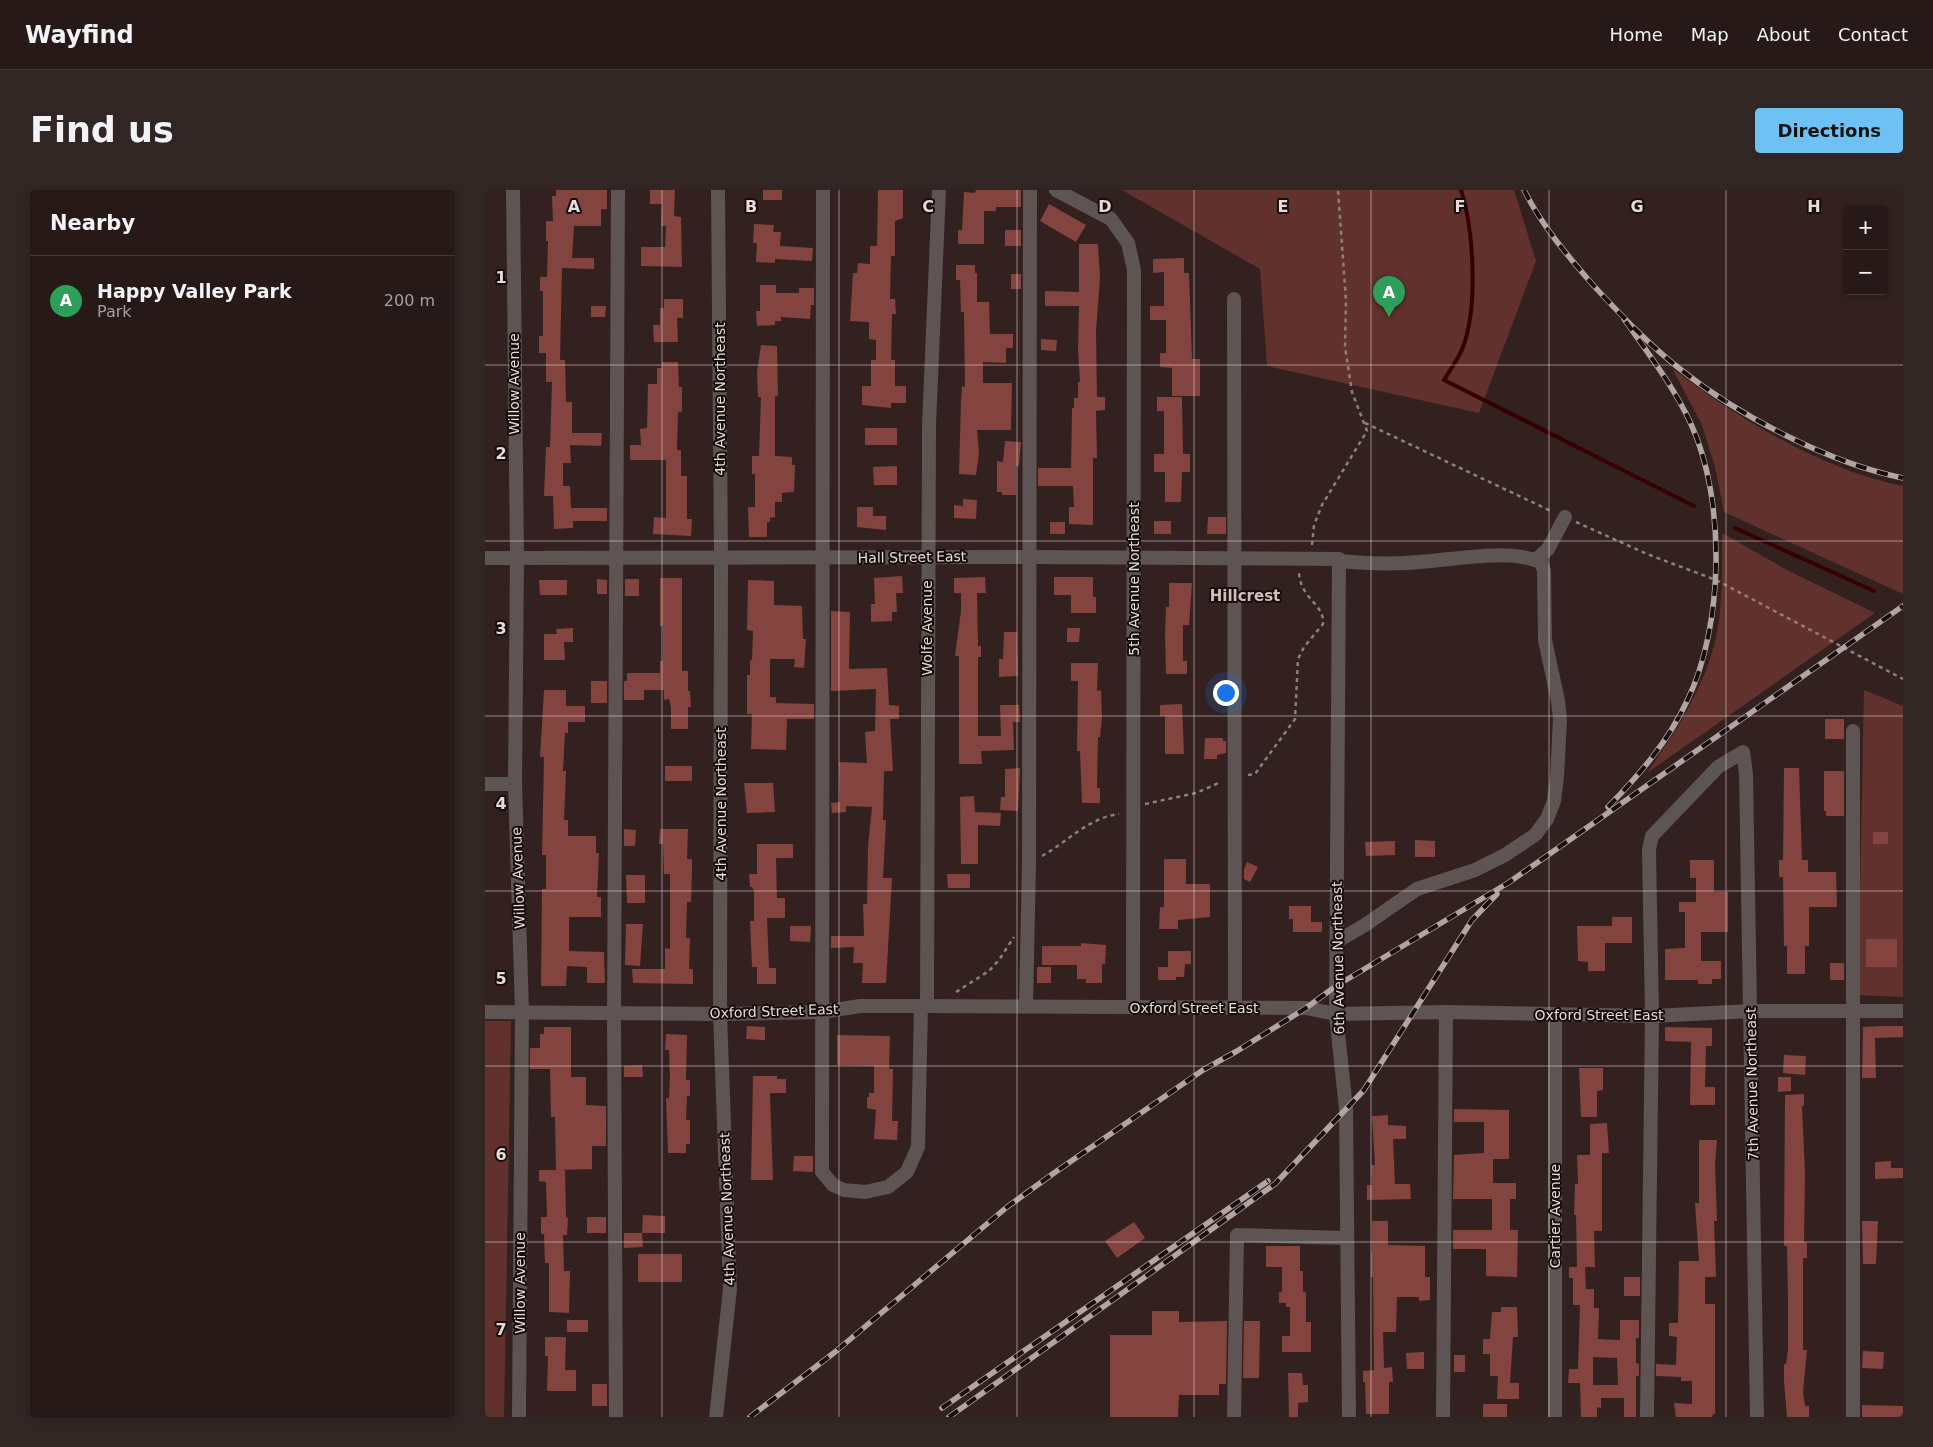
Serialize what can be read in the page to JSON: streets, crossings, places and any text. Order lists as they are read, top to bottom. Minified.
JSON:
{"streets":{"street":["Willow Avenue","4th Avenue Northeast","Hall Street East","5th Avenue Northeast","Wolfe Avenue","6th Avenue Northeast","Oxford Street East","7th Avenue Northeast","Cartier Avenue"]},"crossings":[["Willow Avenue","Hall Street East"],["Willow Avenue","Oxford Street East"],["4th Avenue Northeast","Hall Street East"],["4th Avenue Northeast","Oxford Street East"],["Hall Street East","5th Avenue Northeast"],["Hall Street East","Wolfe Avenue"],["Hall Street East","6th Avenue Northeast"],["5th Avenue Northeast","Oxford Street East"],["Wolfe Avenue","Oxford Street East"],["6th Avenue Northeast","Oxford Street East"],["Oxford Street East","7th Avenue Northeast"],["Oxford Street East","Cartier Avenue"]],"districts":["Hillcrest"],"page":{"header":"Wayfind","nav":["Home","Map","About","Contact"],"buttons":"Directions","title":"Find us","heading":"Nearby","map_buttons":["+","−"],"list":[{"mark":"A","name":"Happy Valley Park","note":"Park","value":"200 m"}],"pins":"A"},"grid":{"columns":["A","B","C","D","E","F","G","H"],"rows":["1","2","3","4","5","6","7"]}}
